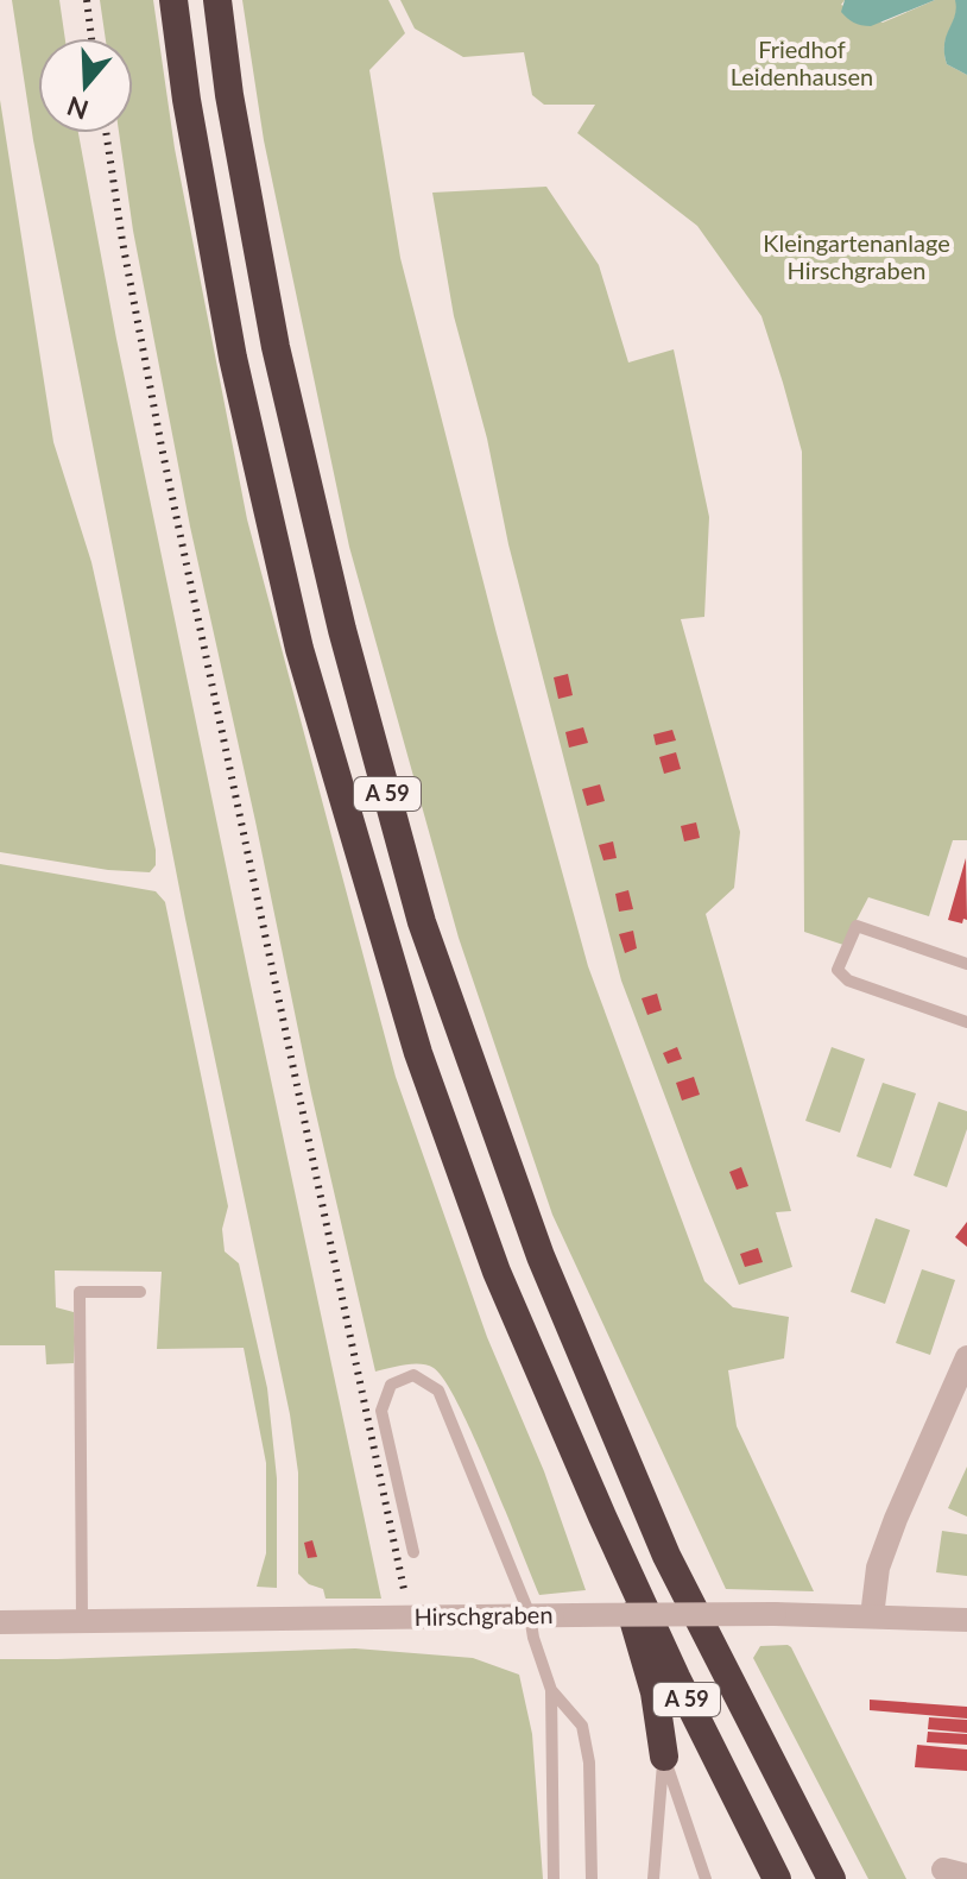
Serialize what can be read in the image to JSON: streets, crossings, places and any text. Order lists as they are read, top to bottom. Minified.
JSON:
{"streets":{"highway":["A 59"],"street":["Hirschgraben"]},"parks":["Friedhof Leidenhausen","Kleingartenanlage Hirschgraben"],"north":"bottom"}
